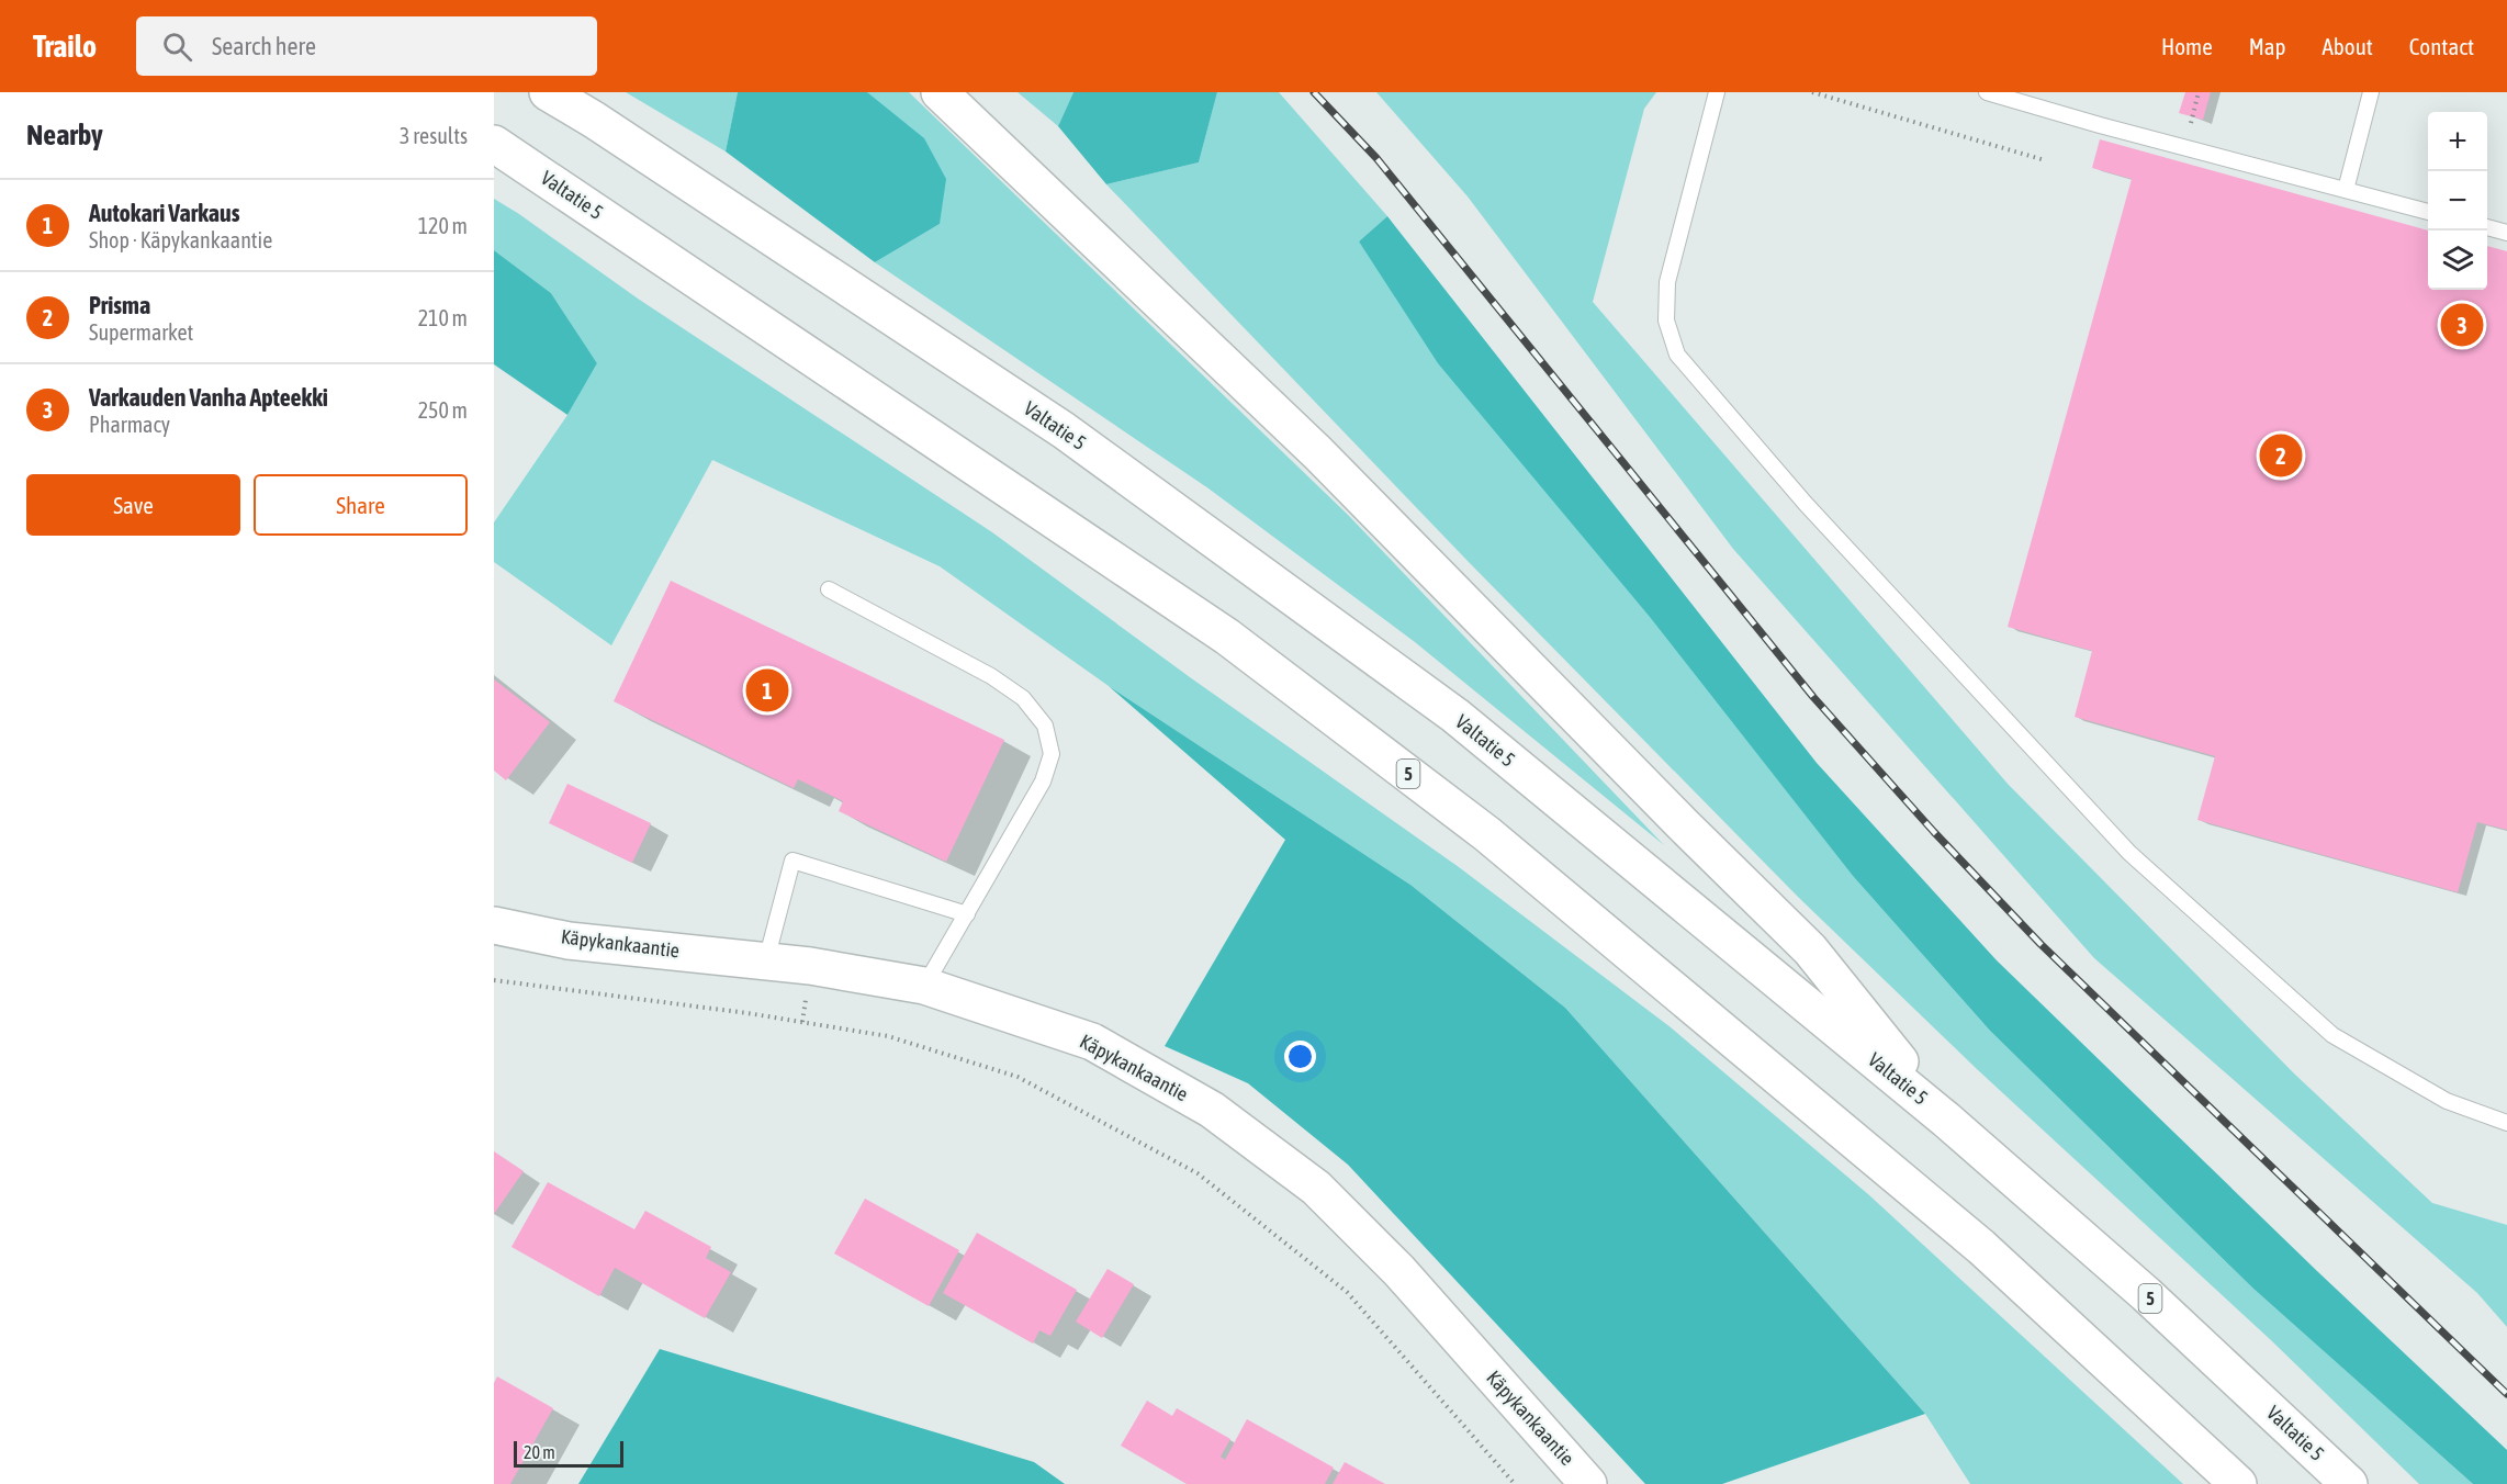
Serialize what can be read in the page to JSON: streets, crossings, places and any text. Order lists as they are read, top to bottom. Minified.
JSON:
{"streets":{"main road":["Valtatie 5","5","Käpykankaantie"]},"scale_bar":"20 m","page":{"header":"Trailo","search":"Search here","nav":["Home","Map","About","Contact"],"heading":["Nearby","3 results"],"map_buttons":["+","−"],"list":[{"mark":"1","name":"Autokari Varkaus","note":"Shop · Käpykankaantie","value":"120 m"},{"mark":"2","name":"Prisma","note":"Supermarket","value":"210 m"},{"mark":"3","name":"Varkauden Vanha Apteekki","note":"Pharmacy","value":"250 m"}],"pins":["3","2","1"],"buttons":["Save","Share"],"scale":"20 m"}}
